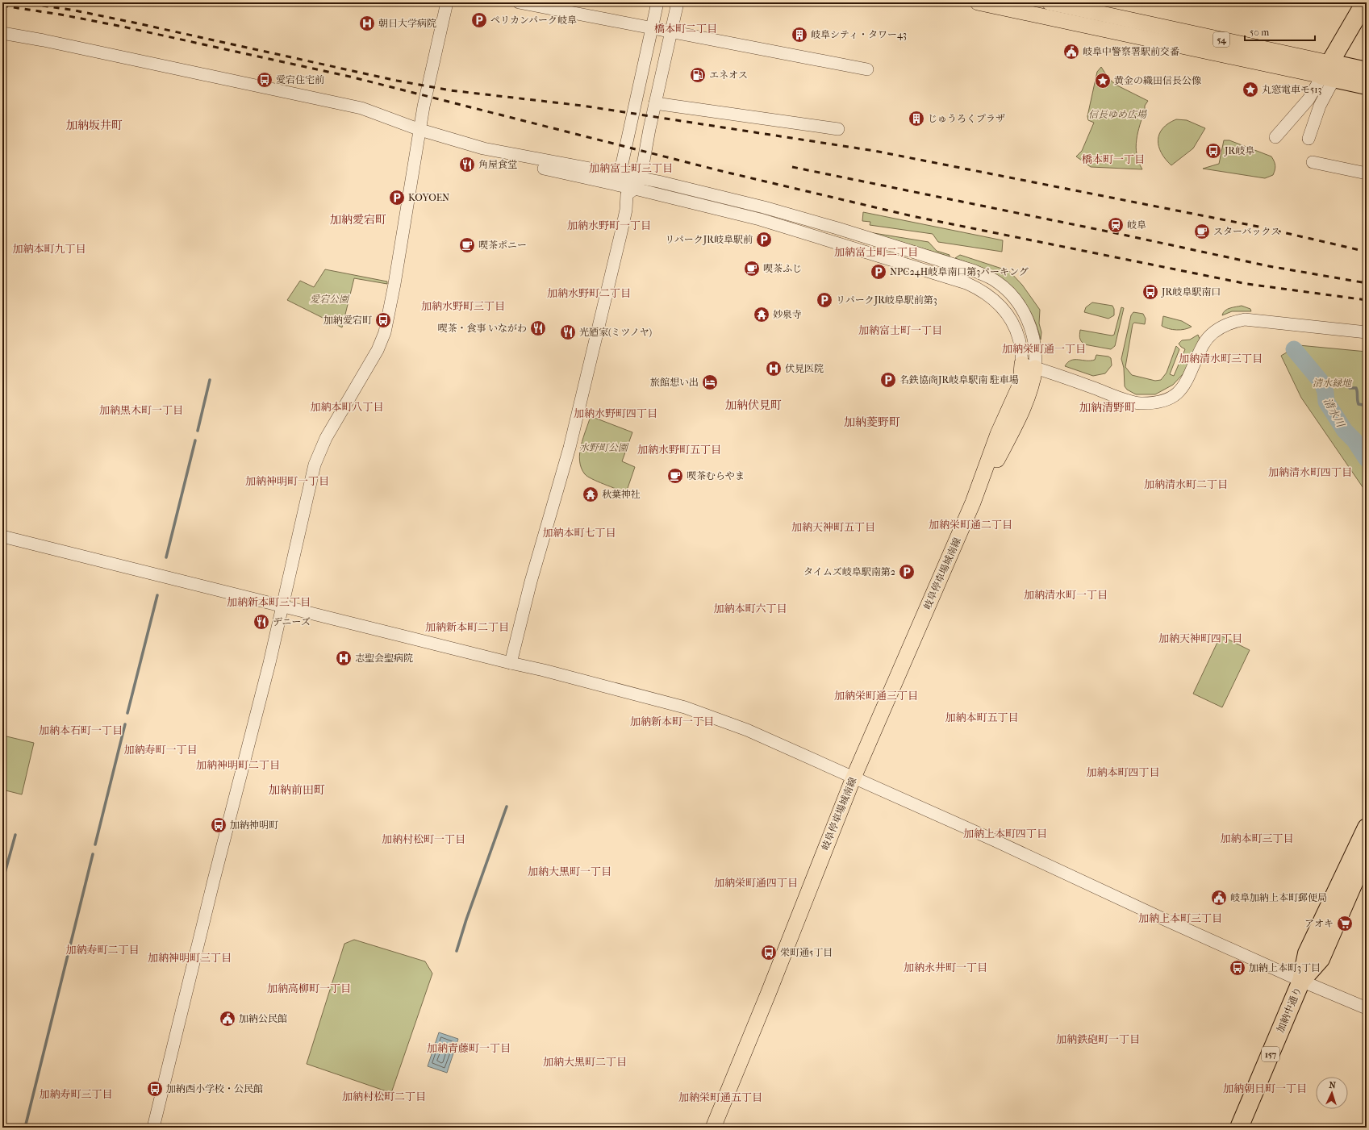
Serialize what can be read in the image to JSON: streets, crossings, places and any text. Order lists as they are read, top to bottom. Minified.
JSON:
{"streets":{"highway":["加納中通り","157"],"main road":["54","岐阜停車場城南線"]},"districts":["橋本町二丁目","加納坂井町","橋本町一丁目","加納富士町三丁目","加納愛宕町","加納水野町一丁目","加納本町九丁目","加納富士町二丁目","加納水野町二丁目","加納水野町三丁目","加納富士町一丁目","加納栄町通一丁目","加納清水町三丁目","加納伏見町","加納本町八丁目","加納清野町","加納黒木町一丁目","加納水野町四丁目","加納菱野町","加納水野町五丁目","加納清水町四丁目","加納神明町一丁目","加納清水町二丁目","加納栄町通二丁目","加納天神町五丁目","加納本町七丁目","加納清水町一丁目","加納新本町三丁目","加納本町六丁目","加納新本町二丁目","加納天神町四丁目","加納栄町通三丁目","加納本町五丁目","加納新本町一丁目","加納本石町一丁目","加納寿町一丁目","加納神明町二丁目","加納本町四丁目","加納前田町","加納上本町四丁目","加納本町三丁目","加納村松町一丁目","加納大黒町一丁目","加納栄町通四丁目","加納上本町三丁目","加納寿町二丁目","加納神明町三丁目","加納永井町一丁目","加納高柳町一丁目","加納鉄砲町一丁目","加納青藤町一丁目","加納大黒町二丁目","加納朝日町一丁目","加納寿町三丁目","加納村松町二丁目","加納栄町通五丁目"],"water":["清水川"],"parks":["信長ゆめ広場","愛宕公園","清水緑地","水野町公園"],"places":{"parking":["ペリカンパーク岐阜","KOYOEN","リパークJR岐阜駅前","NPC24H岐阜南口第3パーキング","リパークJR岐阜駅前第3","名鉄協商JR岐阜駅南 駐車場","タイムズ岐阜駅南第2"],"hospital":["朝日大学病院","伏見医院","志聖会聖病院"],"building":["岐阜シティ・タワー43","じゅうろくプラザ"],"public building":["岐阜中警察署駅前交番","岐阜加納上本町郵便局","加納公民館"],"fuel station":["エネオス"],"bus stop":["愛宕住宅前","JR岐阜","JR岐阜駅南口","加納愛宕町","加納神明町","栄町通5丁目","加納上本町3丁目","加納西小学校・公民館"],"place":["黄金の織田信長公像","丸窓電車モ513"],"restaurant":["角屋食堂","喫茶・食事 いながわ","光廼家(ミツノヤ)","デニーズ"],"station":["岐阜"],"cafe":["スターバックス","喫茶ポニー","喫茶ふじ","喫茶むらやま"],"temple":["妙泉寺","秋葉神社"],"hotel":["旅館想い出"],"supermarket":["アオキ"]},"scale_bar":"50 m","north":"top"}
